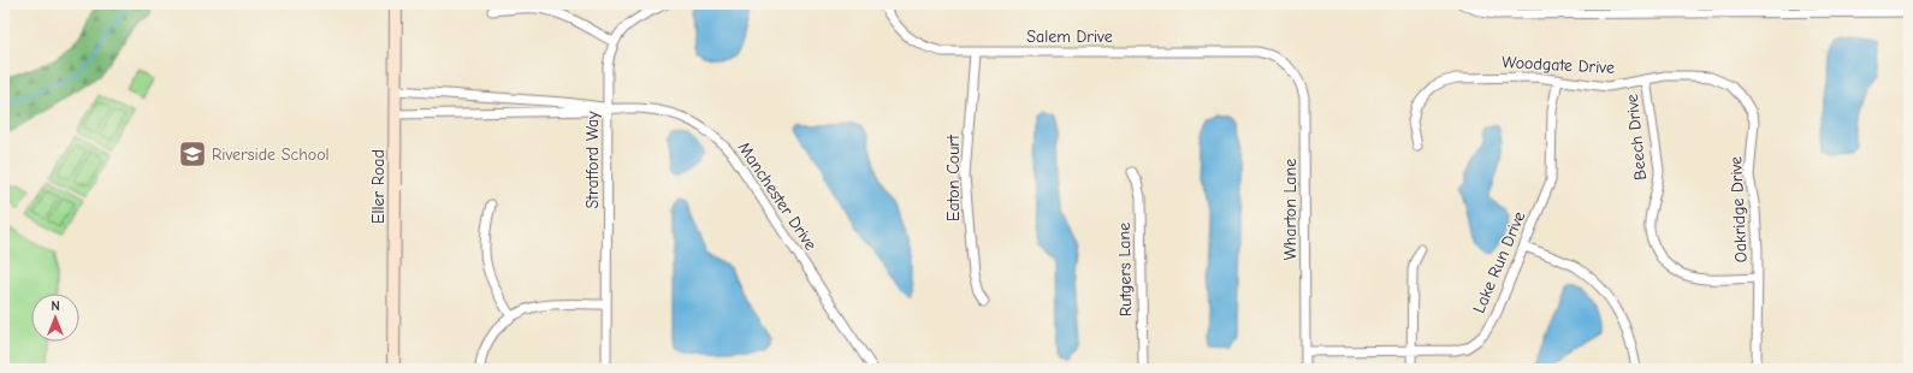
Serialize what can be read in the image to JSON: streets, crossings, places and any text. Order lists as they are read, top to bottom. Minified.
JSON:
{"streets":{"street":["Salem Drive","Woodgate Drive","Beech Drive","Stratford Way","Eaton Court","Eller Road","Manchester Drive","Wharton Lane","Oakridge Drive","Lake Run Drive","Rutgers Lane"]},"crossings":[["Salem Drive","Eaton Court"],["Salem Drive","Wharton Lane"],["Woodgate Drive","Beech Drive"],["Woodgate Drive","Oakridge Drive"],["Woodgate Drive","Lake Run Drive"],["Beech Drive","Oakridge Drive"],["Stratford Way","Manchester Drive"],["Eller Road","Manchester Drive"],["Wharton Lane","Lake Run Drive"]],"places":{"school or university":["Riverside School"]},"north":"top"}
